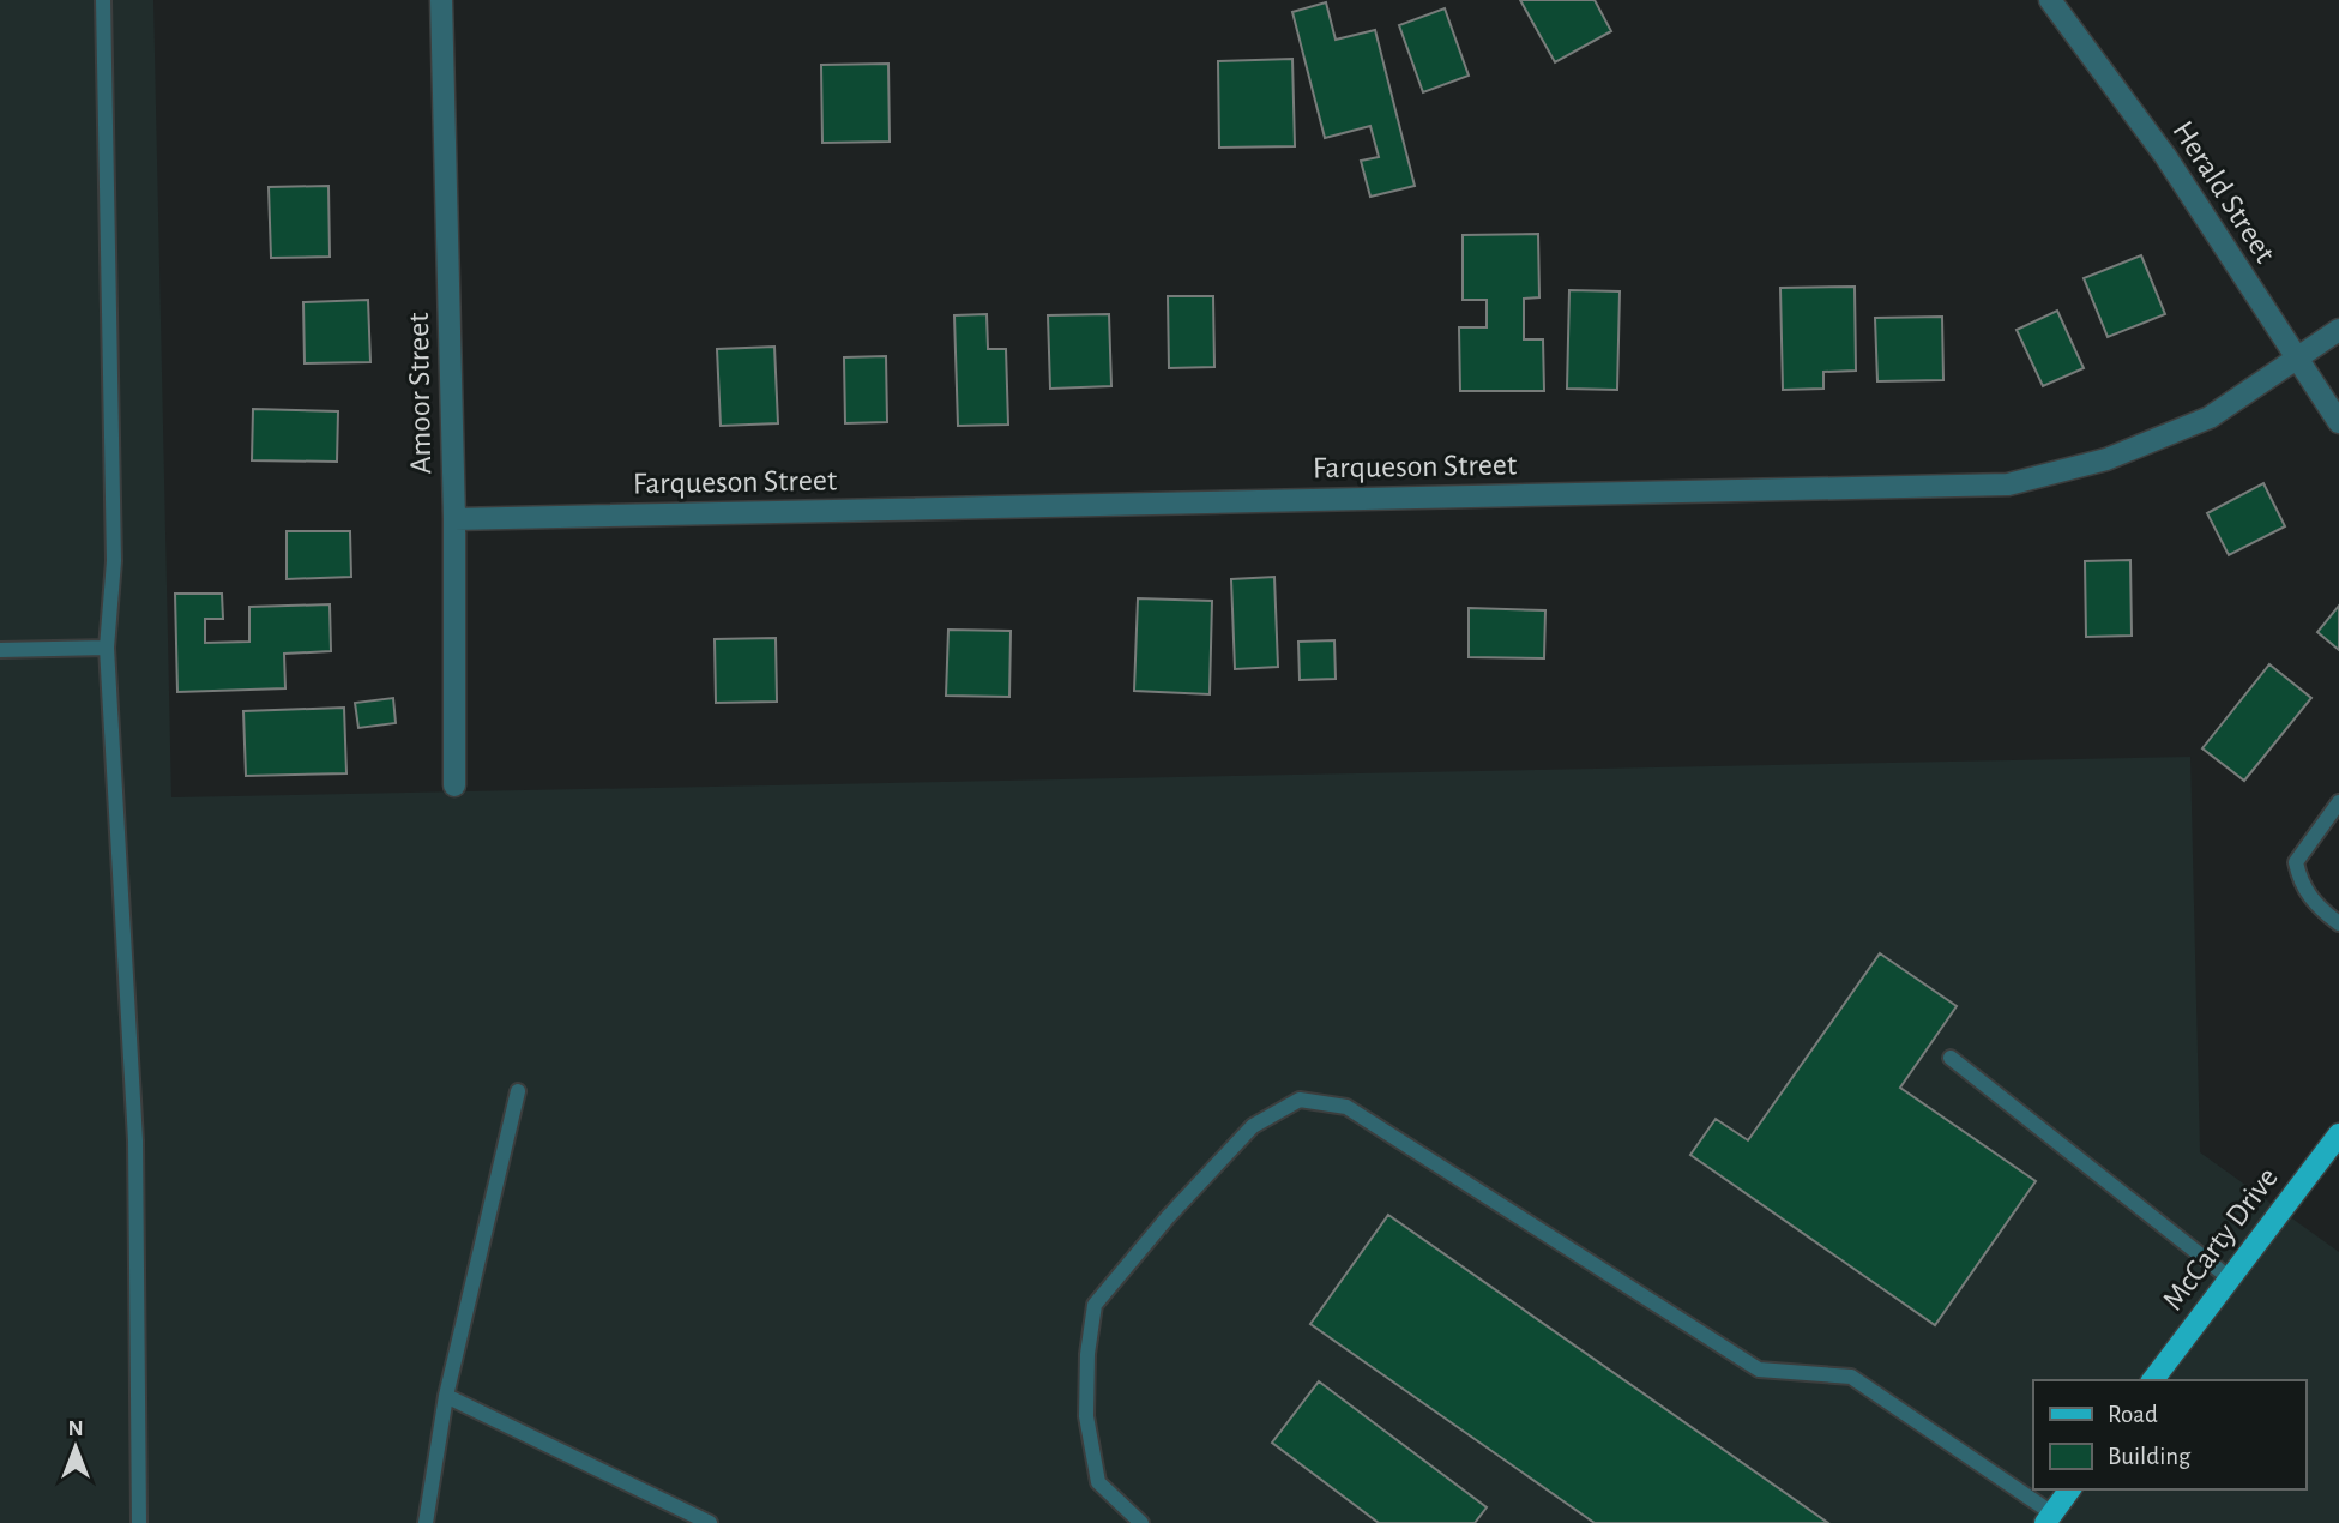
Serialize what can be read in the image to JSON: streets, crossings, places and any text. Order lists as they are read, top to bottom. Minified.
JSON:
{"streets":{"main road":["McCarty Drive"],"street":["Herald Street","Amoor Street","Farqueson Street"]},"crossings":[["Herald Street","Farqueson Street"],["Amoor Street","Farqueson Street"]],"legend":["Road","Building"],"north":"top"}
